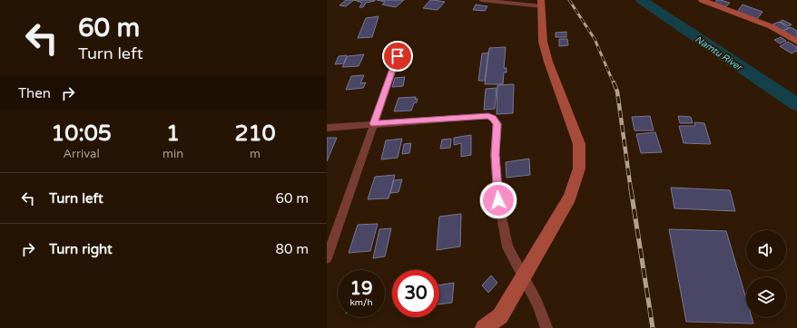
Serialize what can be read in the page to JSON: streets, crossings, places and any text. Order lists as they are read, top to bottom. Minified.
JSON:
{"water":["Namtu River"],"page":{"turn":["60 m","Turn left"],"then":"Then","eta":["10:05","Arrival","1","min","210","m"],"list":[{"name":"Turn left","value":"60 m"},{"name":"Turn right","value":"80 m"}],"speed":"19 km/h","limit":"30"}}
